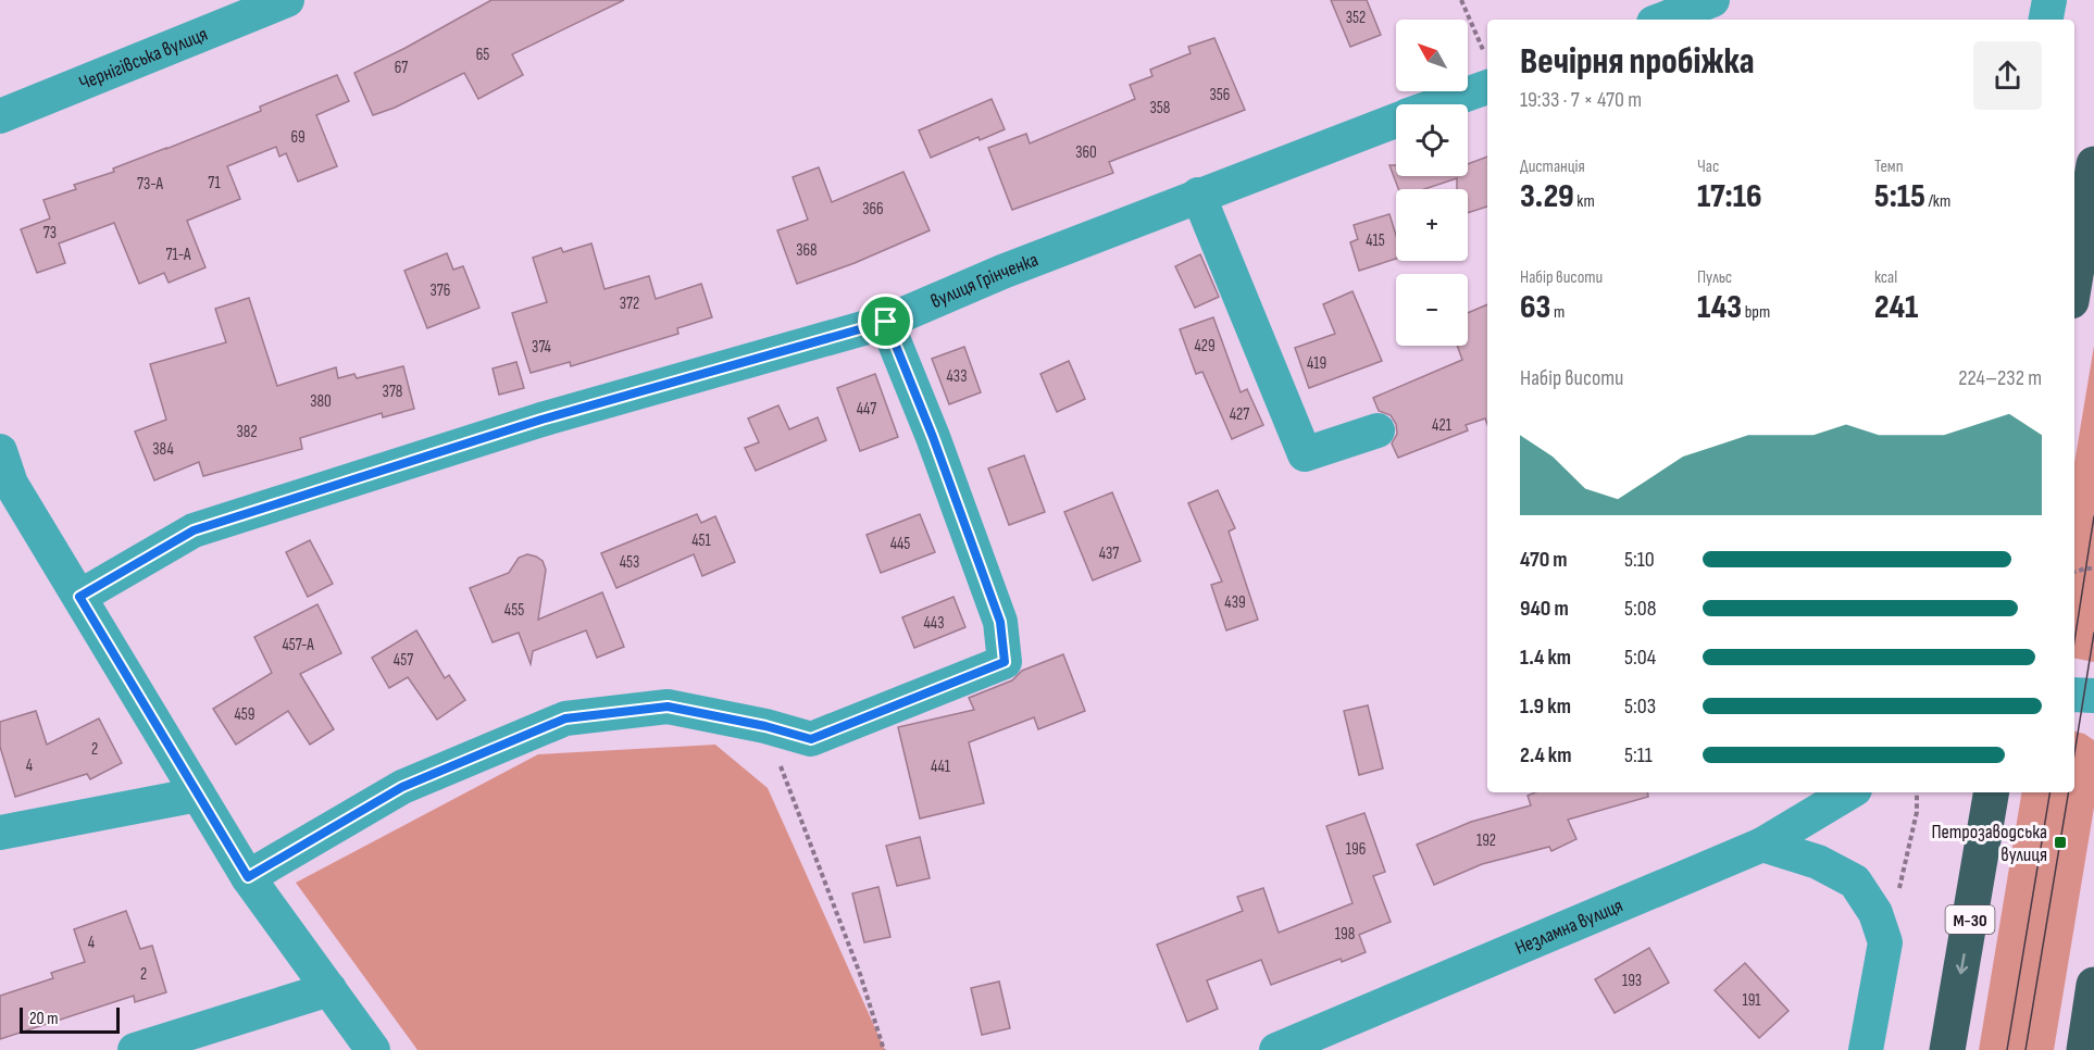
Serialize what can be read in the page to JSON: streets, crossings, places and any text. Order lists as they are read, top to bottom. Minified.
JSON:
{"streets":{"highway":["М-30"],"street":["Чернігівська вулиця","вулиця Грінченка","Незламна вулиця"]},"places":{"transit":["Петрозаводська вулиця"]},"house_numbers":["352","65","67","356","358","69","360","71","73-А","366","73","415","368","71-А","376","372","429","374","419","433","378","380","447","427","421","382","384","451","445","437","453","439","455","443","457-А","457","459","2","4","441","192","196","198","4","2","193","191"],"scale_bar":"20 m","north":"top left","page":{"map_buttons":["+","−"],"heading":["Вечірня пробіжка","19:33 · 7 × 470 m"],"stats":[["Дистанція","3.29 km"],["Час","17:16"],["Темп","5:15 /km"],["Набір висоти","63 m"],["Пульс","143 bpm"],["kcal","241"]],"chart":["Набір висоти","224–232 m"],"list":[{"name":"470 m","note":"5:10"},{"name":"940 m","note":"5:08"},{"name":"1.4 km","note":"5:04"},{"name":"1.9 km","note":"5:03"},{"name":"2.4 km","note":"5:11"}],"scale":"20 m"}}
